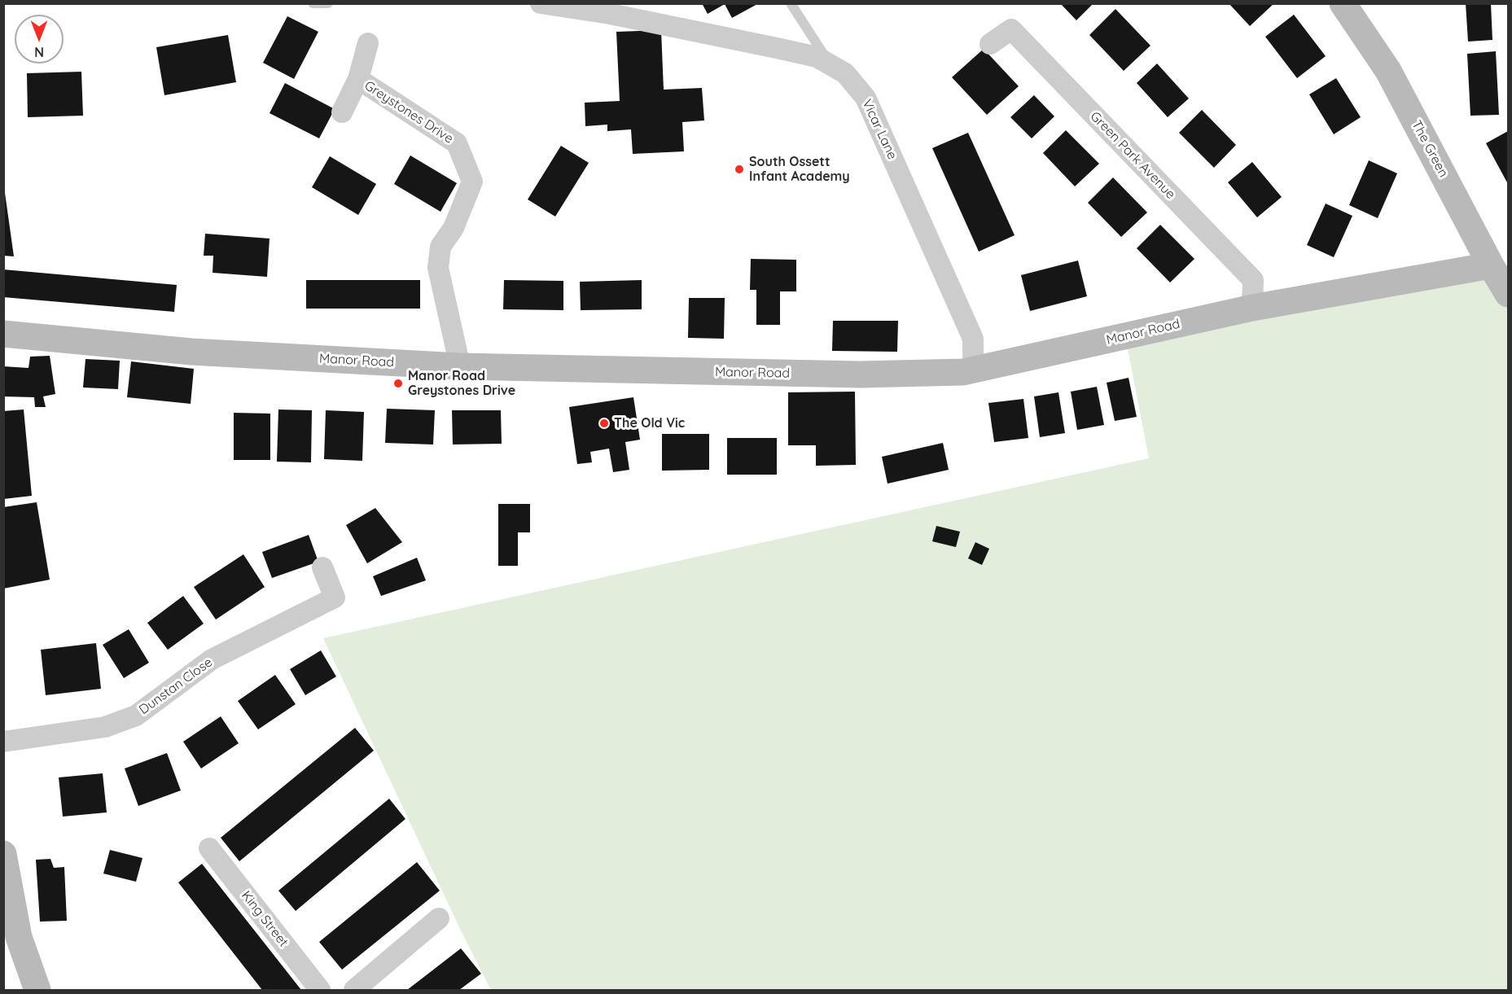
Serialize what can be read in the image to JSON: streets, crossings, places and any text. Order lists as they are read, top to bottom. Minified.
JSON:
{"streets":{"street":["Greystones Drive","Vicar Lane","The Green","Green Park Avenue","Manor Road","Dunstan Close","King Street"]},"crossings":[["Greystones Drive","Manor Road"],["Vicar Lane","Manor Road"],["The Green","Manor Road"],["Green Park Avenue","Manor Road"]],"places":["South Ossett Infant Academy","Manor Road Greystones Drive","The Old Vic"],"north":"bottom"}
